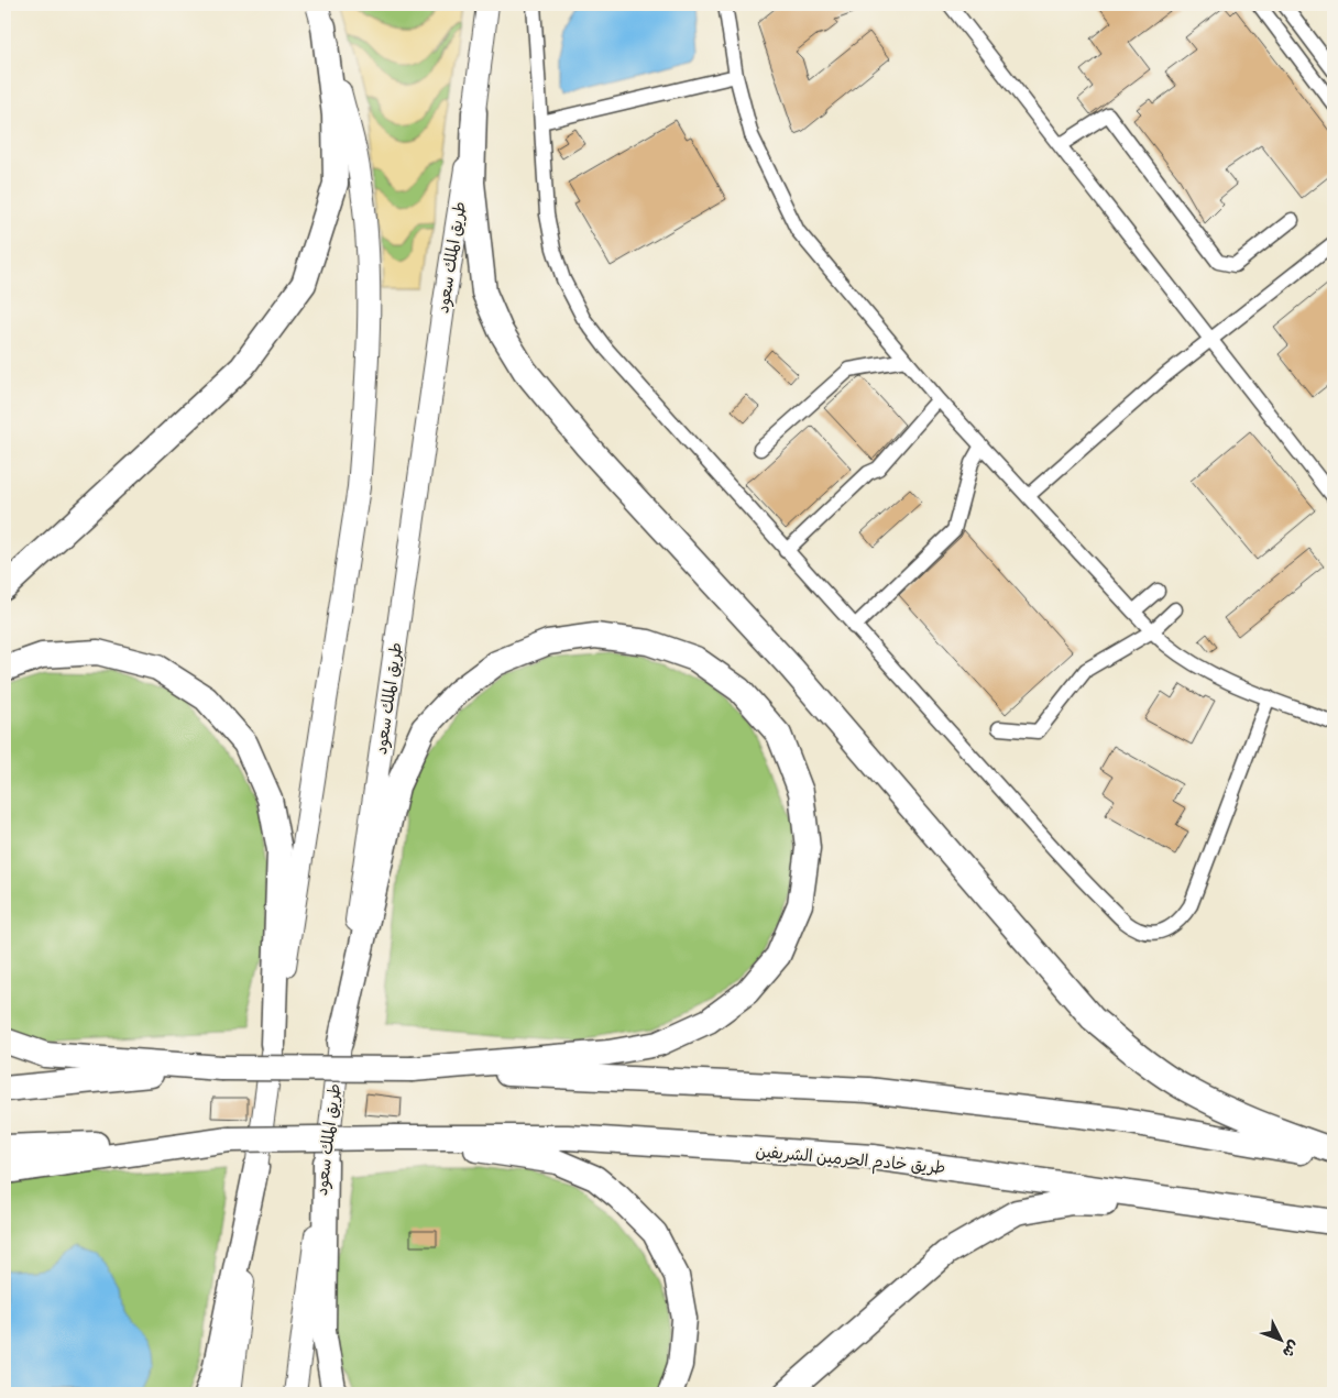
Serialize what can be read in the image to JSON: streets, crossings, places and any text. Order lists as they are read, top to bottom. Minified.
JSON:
{"streets":{"highway":["طريق خادم الحرمين الشريفين"],"main road":["طريق الملك سعود"]},"north":"bottom right"}
